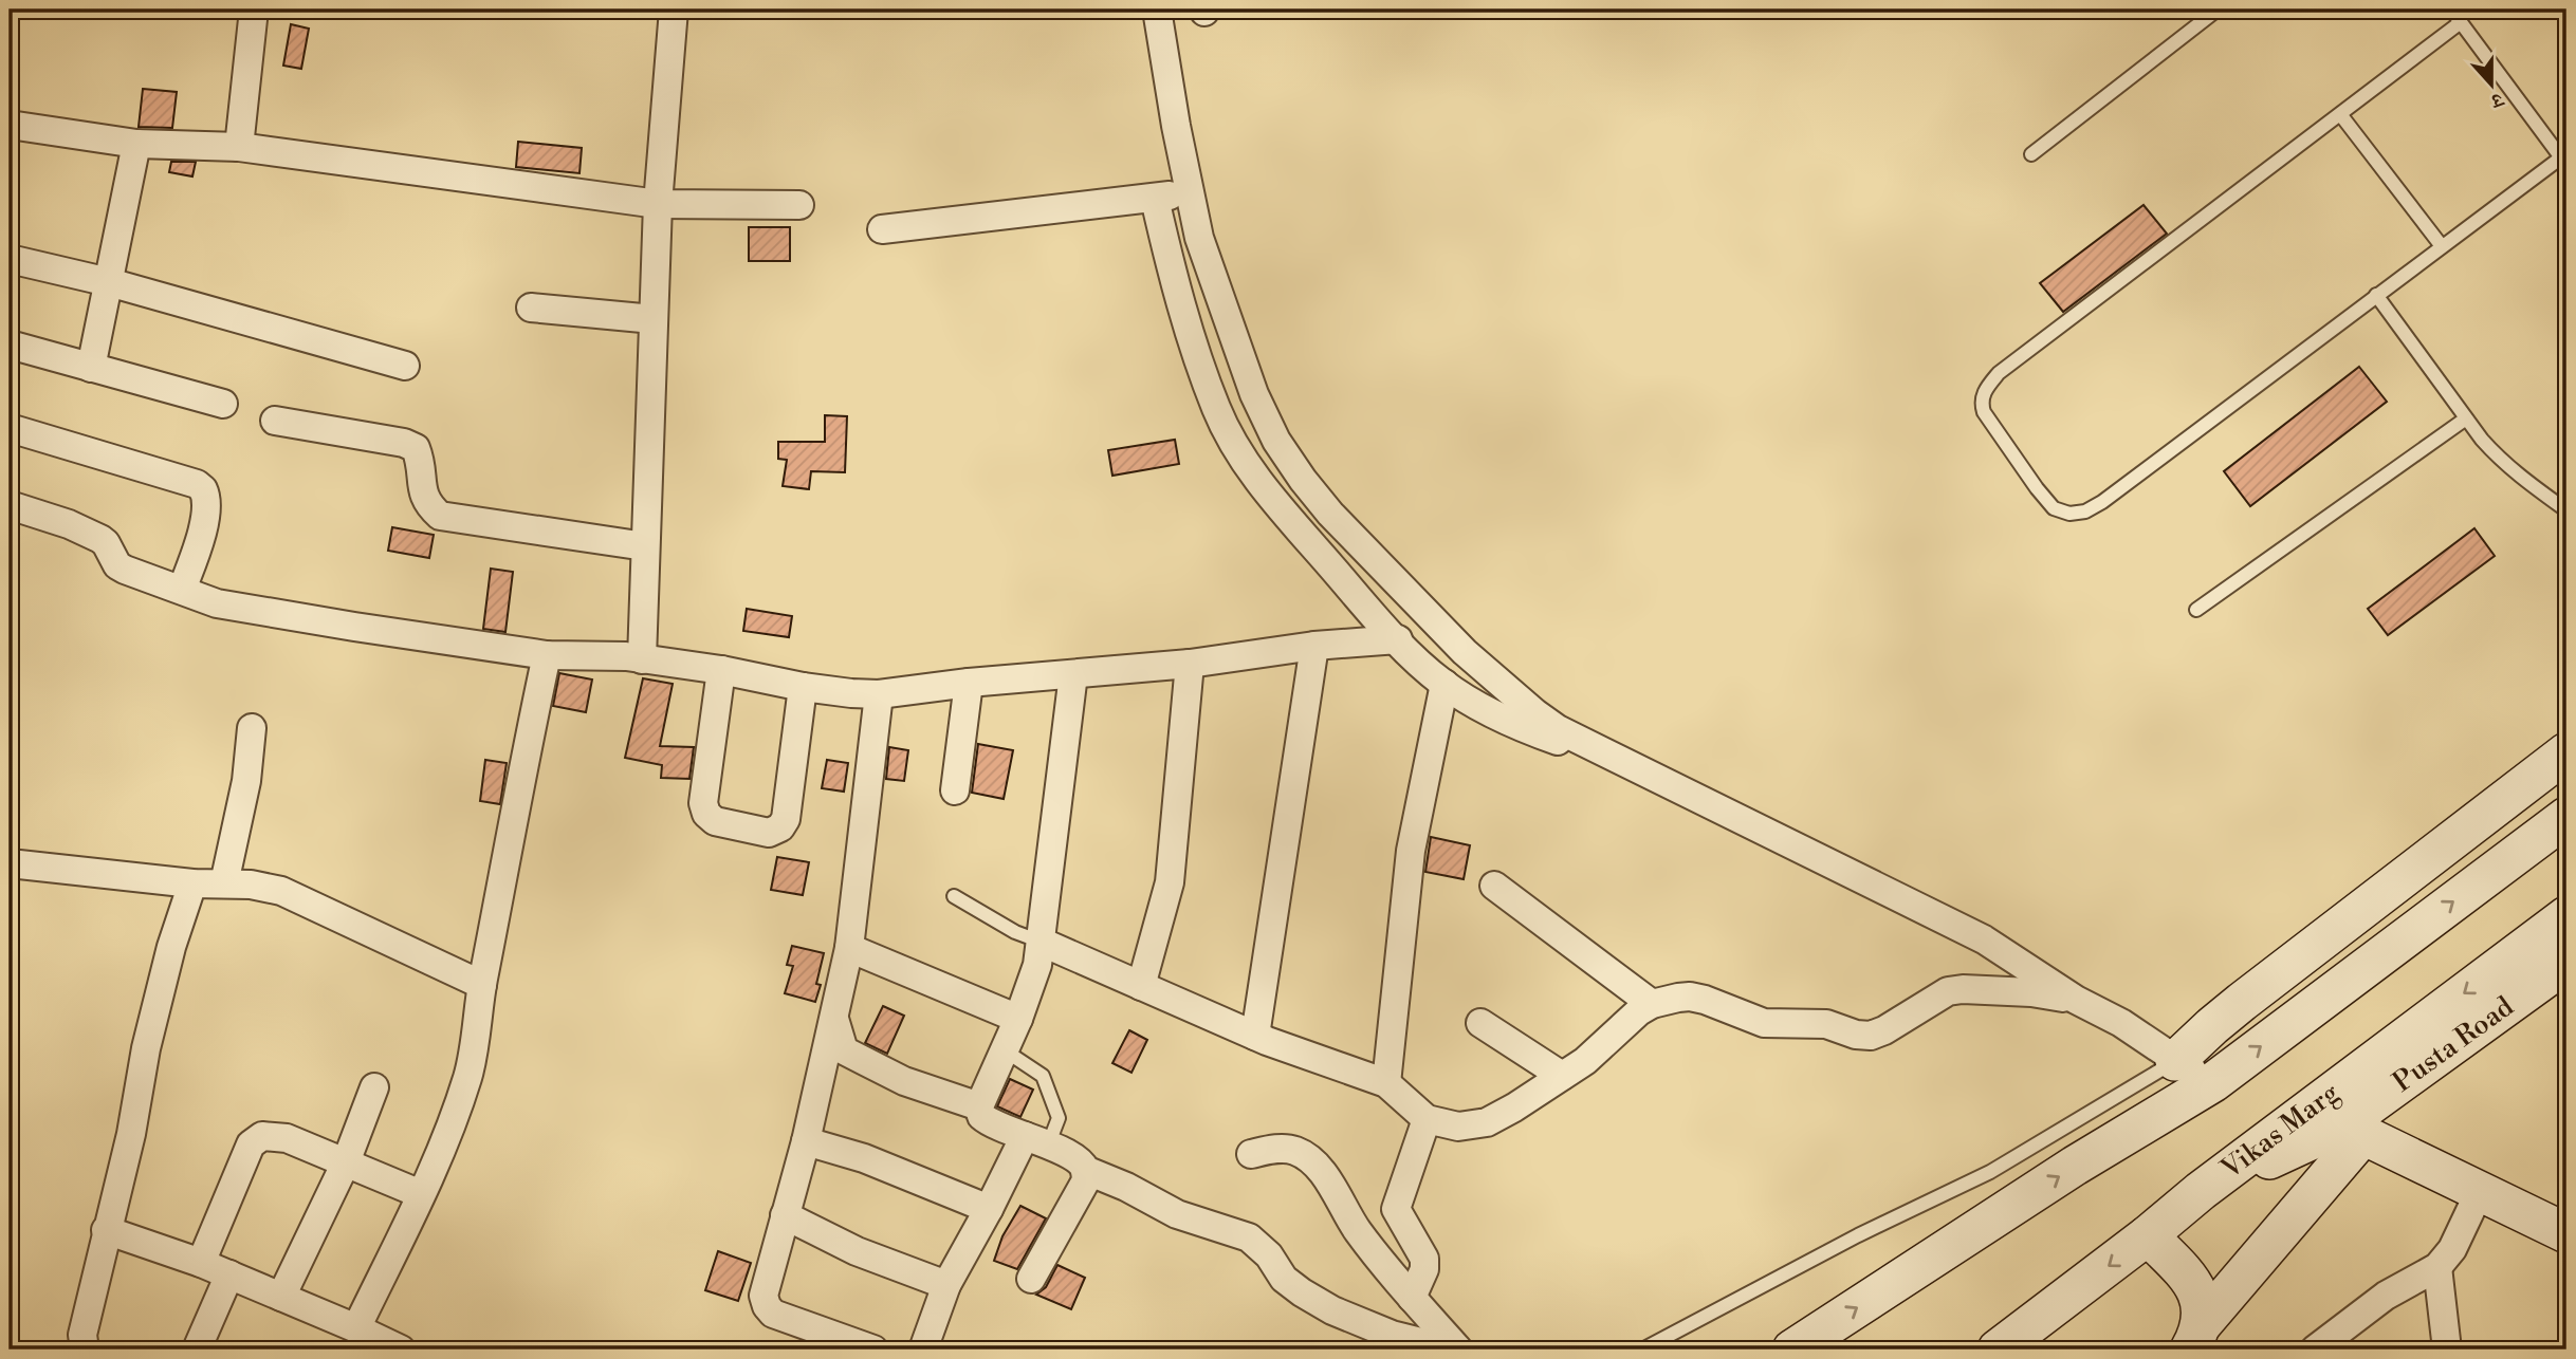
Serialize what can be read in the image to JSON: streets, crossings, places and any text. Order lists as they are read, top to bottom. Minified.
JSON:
{"streets":{"main road":["Pusta Road","Vikas Marg"]},"crossings":[["Pusta Road","Vikas Marg"]],"north":"bottom"}
